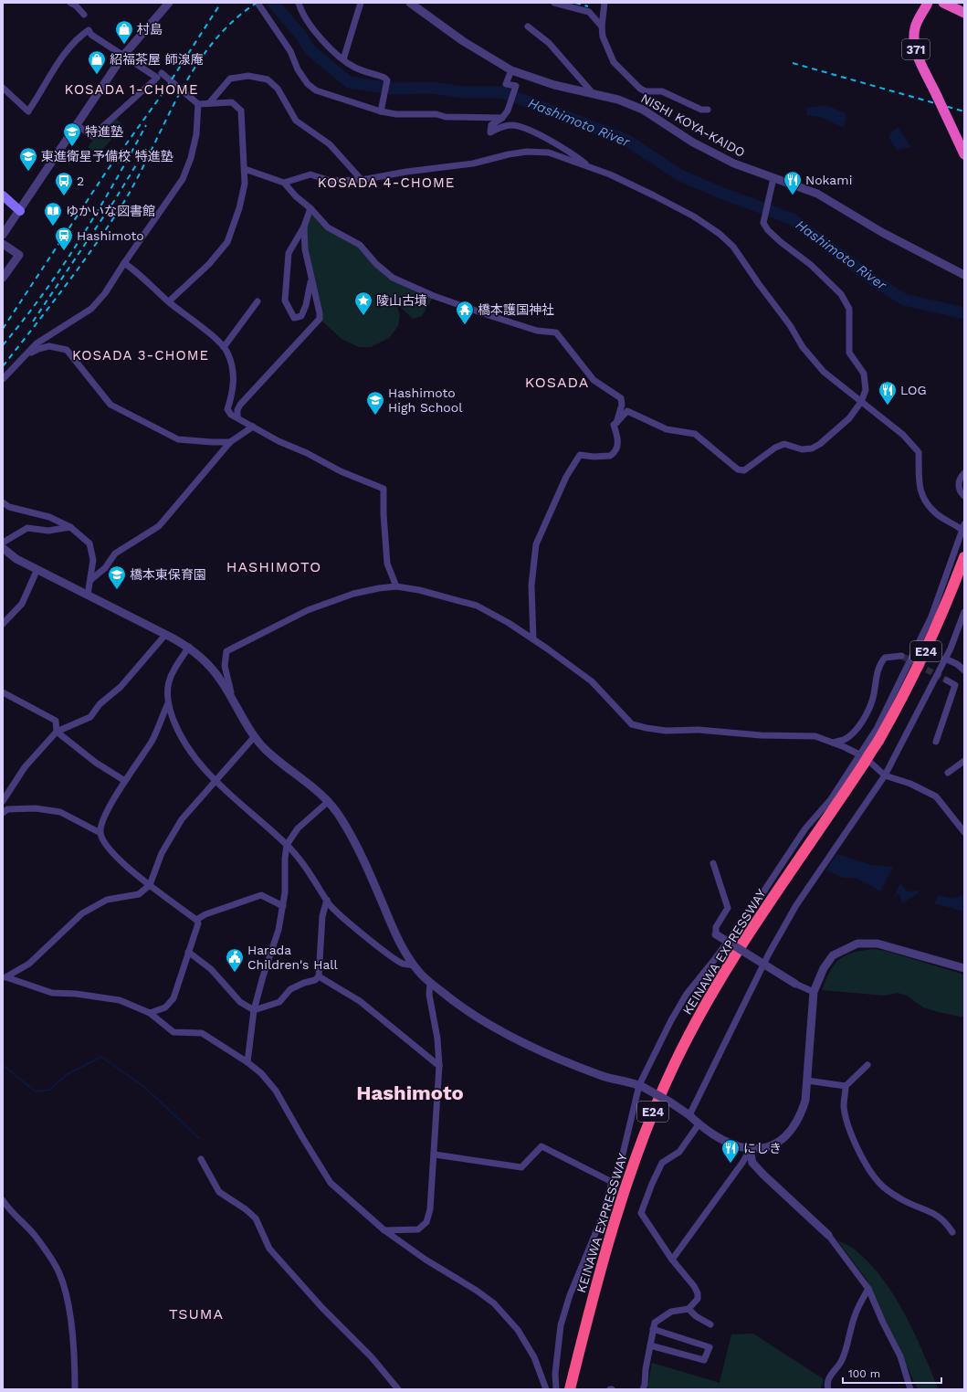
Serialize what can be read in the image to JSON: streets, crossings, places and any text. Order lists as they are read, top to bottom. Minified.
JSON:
{"streets":{"highway":["371","E24","KEINAWA EXPRESSWAY"],"street":["NISHI KOYA-KAIDO"]},"districts":["KOSADA 1-CHOME","KOSADA 4-CHOME","KOSADA 3-CHOME","KOSADA","HASHIMOTO","Hashimoto","TSUMA"],"water":["Hashimoto River"],"places":{"shop":["村島","紹福茶屋 師湶庵"],"school or university":["特進塾","東進衛星予備校 特進塾","Hashimoto High School","橋本東保育園"],"restaurant":["Nokami","LOG","にしき"],"bus stop":["2"],"library":["ゆかいな図書館"],"station":["Hashimoto"],"place":["陵山古墳"],"temple":["橋本護国神社"],"public building":["Harada Children's Hall"]},"scale_bar":"100 m"}
